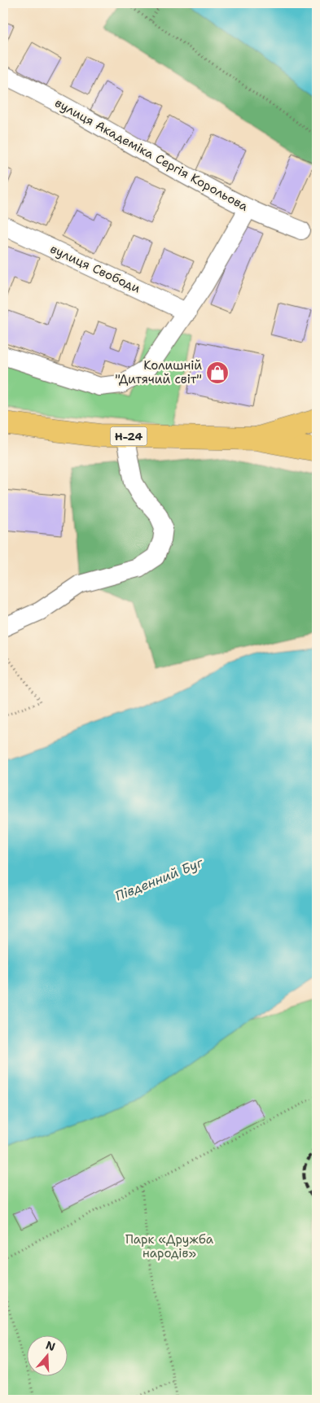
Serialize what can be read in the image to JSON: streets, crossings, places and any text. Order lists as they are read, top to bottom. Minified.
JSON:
{"streets":{"main road":["Н-24"],"street":["вулиця Академіка Сергія Корольова","вулиця Свободи"]},"water":["Південний Буг"],"parks":["Парк «Дружба народів»"],"places":{"shop":["Колишній \"Дитячий світ\""]},"north":"top"}
